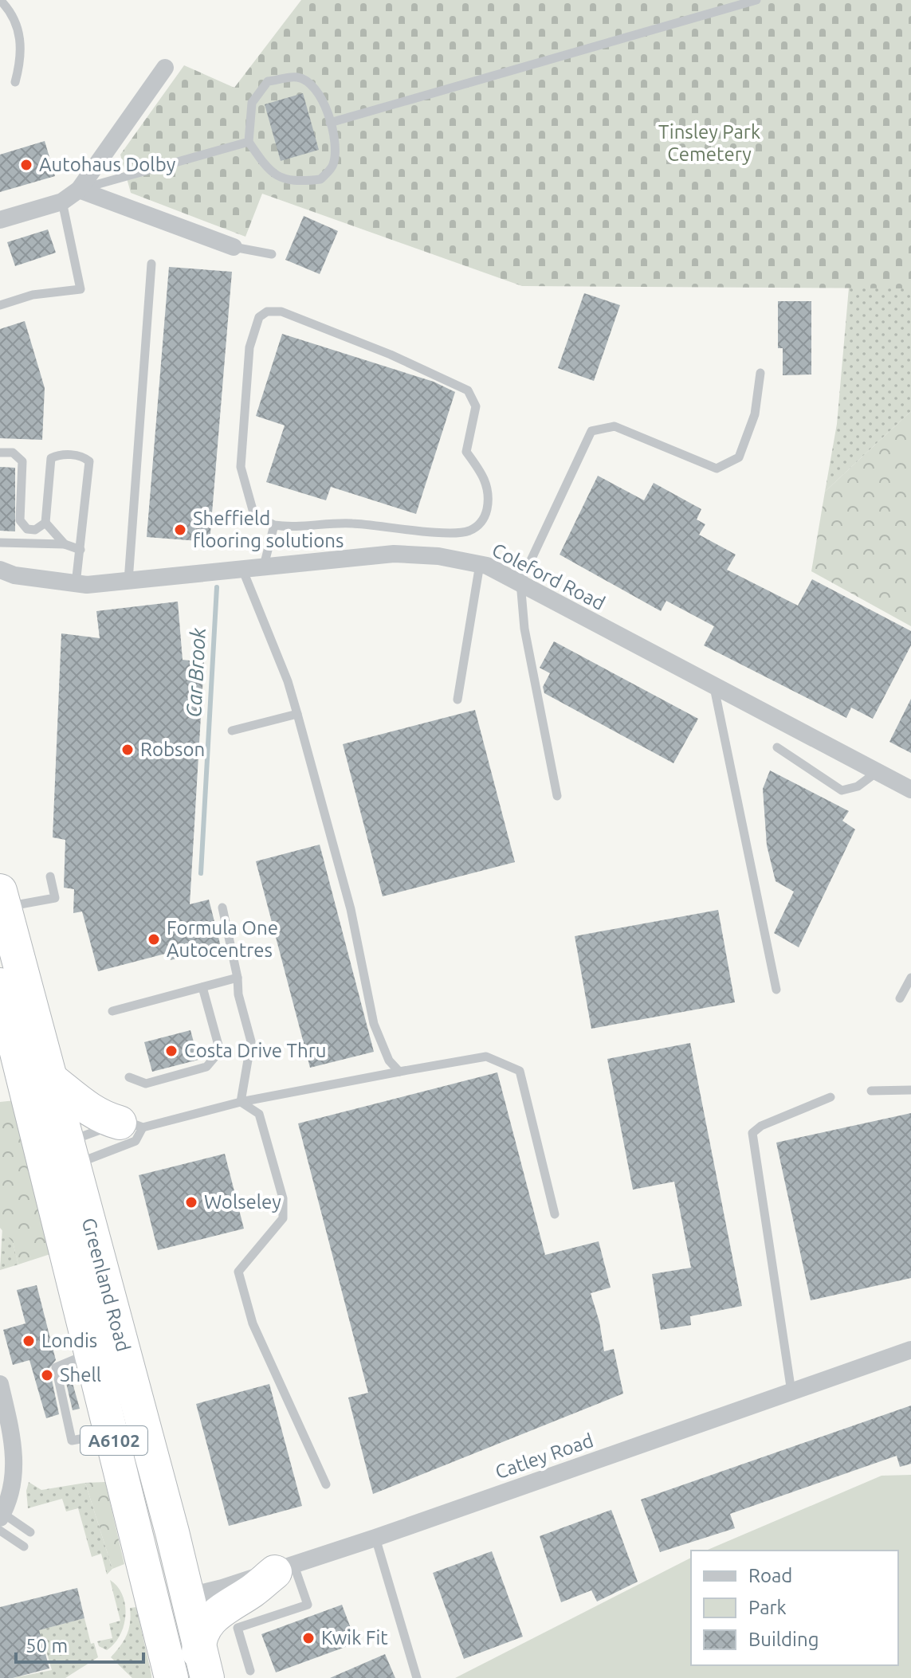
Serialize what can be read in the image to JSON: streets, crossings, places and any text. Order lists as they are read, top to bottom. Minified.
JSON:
{"streets":{"highway":["Greenland Road","A6102"],"street":["Coleford Road","Catley Road"]},"crossings":[["Greenland Road","Catley Road"]],"water":["Car Brook"],"parks":["Tinsley Park Cemetery"],"places":["Autohaus Dolby","Sheffield flooring solutions","Robson","Formula One Autocentres","Costa Drive Thru","Wolseley","Londis","Shell","Kwik Fit"],"legend":["Road","Park","Building"],"scale_bar":"50 m"}
